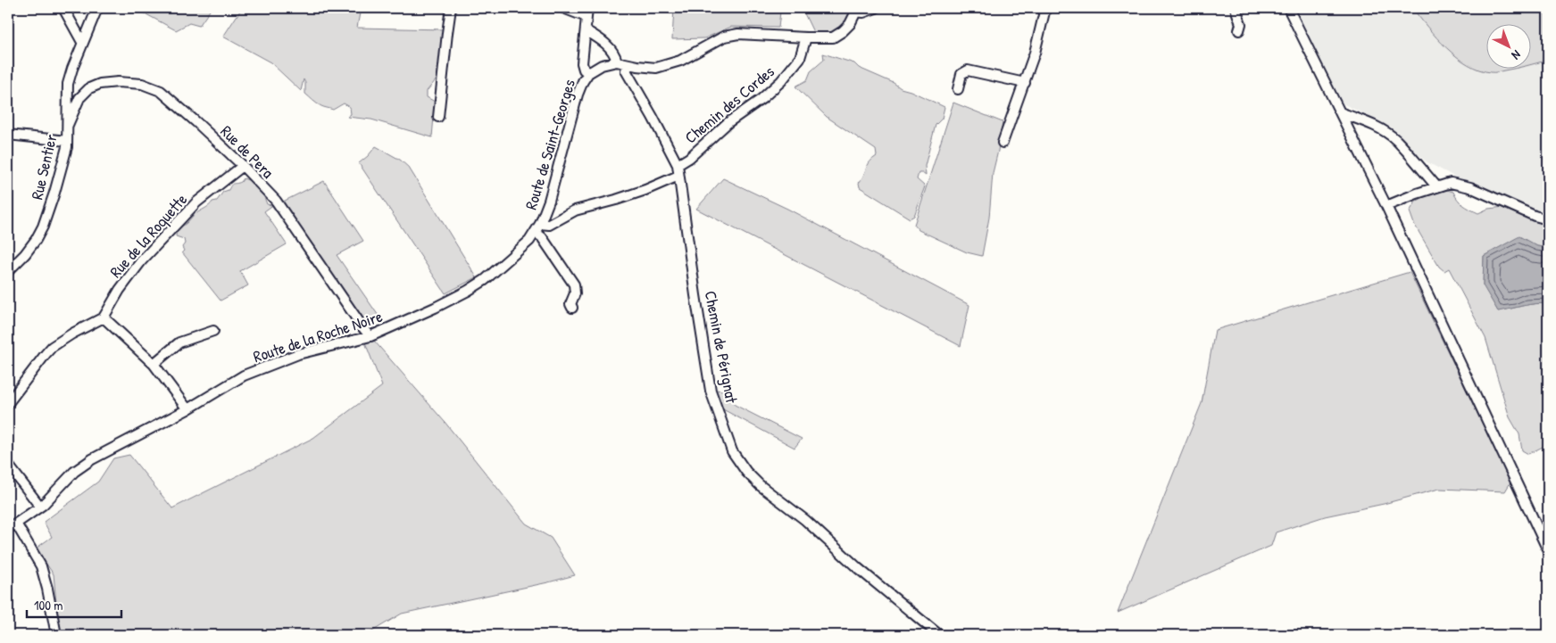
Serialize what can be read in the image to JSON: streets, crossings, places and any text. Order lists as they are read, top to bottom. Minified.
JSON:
{"streets":{"street":["Chemin des Cordes","Route de Saint-Georges","Rue de Pera","Rue Sentier","Rue de la Roquette","Route de la Roche Noire","Chemin de Pérignat"]},"crossings":[["Chemin des Cordes","Chemin de Pérignat"],["Route de Saint-Georges","Route de la Roche Noire"],["Rue de Pera","Rue Sentier"],["Rue de Pera","Rue de la Roquette"],["Rue de Pera","Route de la Roche Noire"]],"scale_bar":"100 m","north":"bottom right"}
